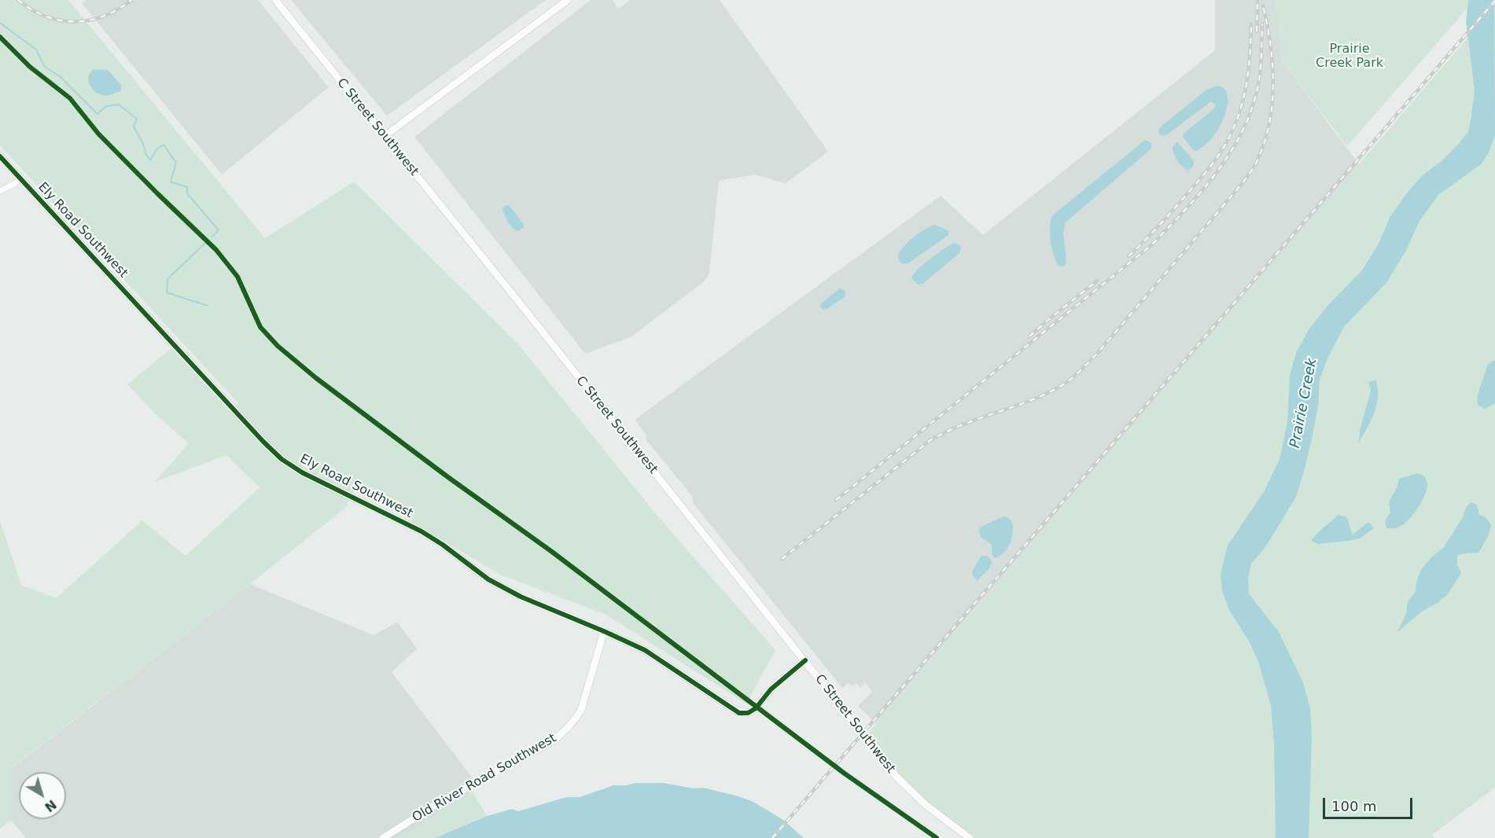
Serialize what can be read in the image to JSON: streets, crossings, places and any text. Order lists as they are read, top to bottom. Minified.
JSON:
{"streets":{"street":["C Street Southwest","Ely Road Southwest","Old River Road Southwest"]},"crossings":[["C Street Southwest","Ely Road Southwest"],["Ely Road Southwest","Old River Road Southwest"]],"water":["Prairie Creek"],"parks":["Prairie Creek Park"],"scale_bar":"100 m","north":"bottom right"}
